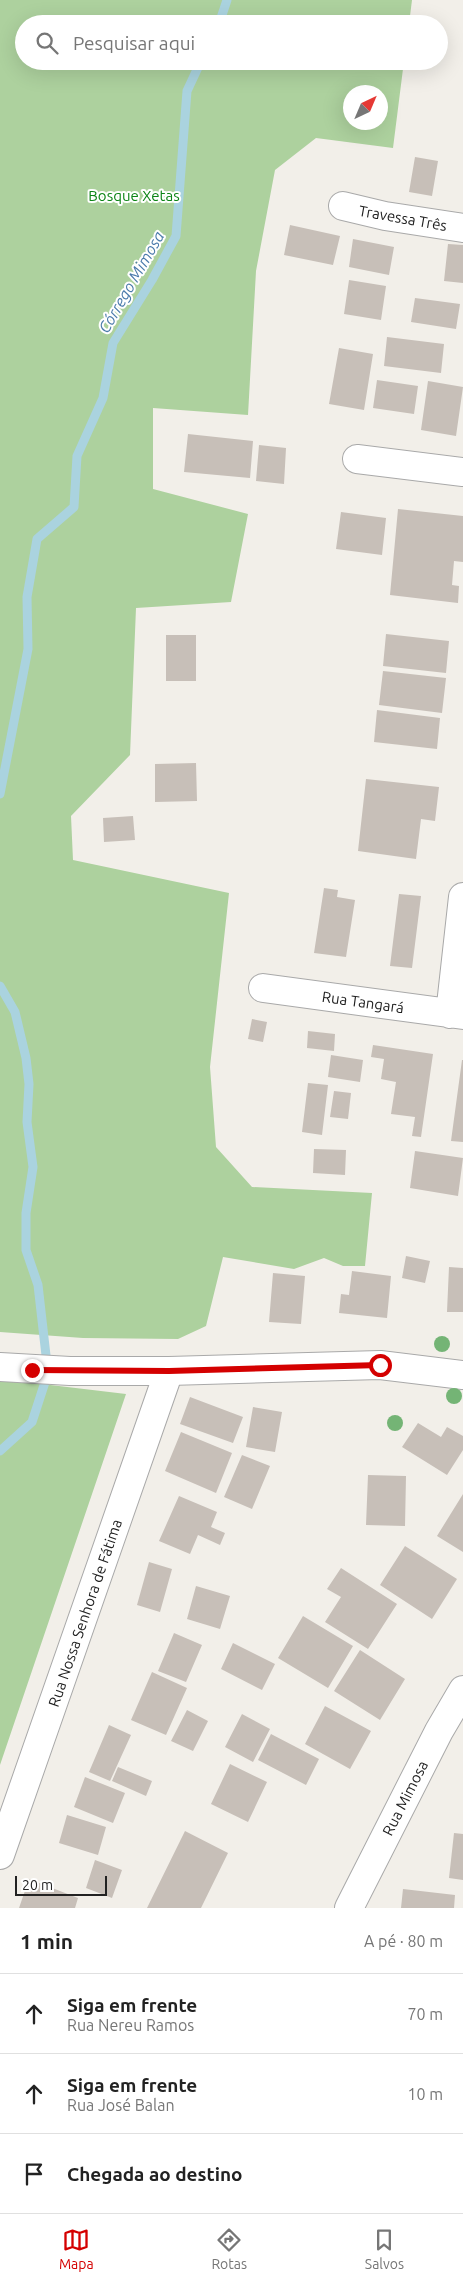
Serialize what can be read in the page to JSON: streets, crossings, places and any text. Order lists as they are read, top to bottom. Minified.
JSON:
{"streets":{"street":["Travessa Três","Rua Tangará","Rua Nossa Senhora de Fátima","Rua Mimosa"]},"water":["Córrego Mimosa"],"parks":["Bosque Xetas"],"scale_bar":"20 m","north":"top right","page":{"search":"Pesquisar aqui","scale":"20 m","heading":["1 min","A pé · 80 m"],"list":[["Siga em frente","Rua Nereu Ramos","70 m"],["Siga em frente","Rua José Balan","10 m"],"Chegada ao destino"],"nav":["Mapa","Rotas","Salvos"]}}
